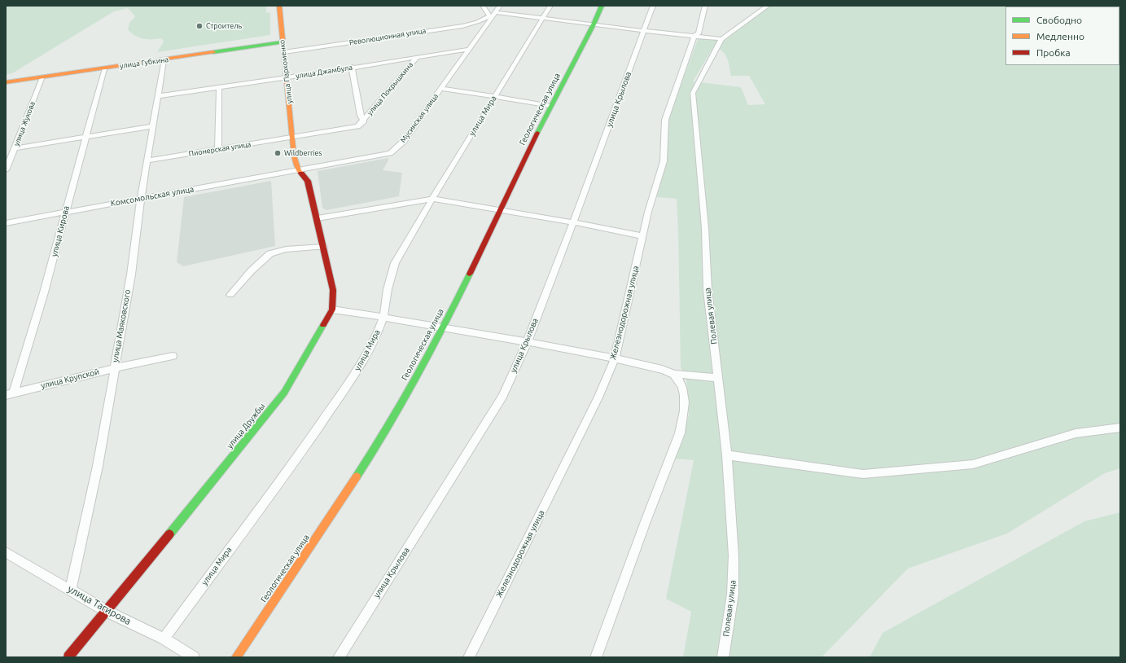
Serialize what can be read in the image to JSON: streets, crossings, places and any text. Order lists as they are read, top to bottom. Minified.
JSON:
{"streets":{"street":["Революционная улица","улица Губкина","улица Пархоменко","улица Джамбула","улица Покрышкина","улица Крылова","Геологическая улица","улица Мира","Мусинская улица","улица Жукова","Пионерская улица","Комсомольская улица","улица Кирова","Железнодорожная улица","Полевая улица","улица Маяковского","улица Крупской","улица Дружбы","улица Тагирова"]},"crossings":[["Революционная улица","улица Пархоменко"],["Революционная улица","Мусинская улица"],["улица Губкина","улица Пархоменко"],["улица Губкина","улица Жукова"],["улица Губкина","улица Кирова"],["улица Губкина","улица Маяковского"],["улица Пархоменко","улица Джамбула"],["улица Пархоменко","улица Покрышкина"],["улица Пархоменко","Мусинская улица"],["улица Пархоменко","Пионерская улица"],["улица Пархоменко","Комсомольская улица"],["улица Пархоменко","улица Дружбы"],["улица Джамбула","улица Покрышкина"],["улица Джамбула","Мусинская улица"],["улица Джамбула","улица Маяковского"],["улица Покрышкина","Пионерская улица"],["улица Мира","улица Тагирова"],["Мусинская улица","Комсомольская улица"],["Мусинская улица","улица Дружбы"],["Пионерская улица","улица Маяковского"],["Комсомольская улица","улица Кирова"],["Комсомольская улица","улица Маяковского"],["Комсомольская улица","улица Дружбы"],["улица Кирова","улица Крупской"],["улица Маяковского","улица Крупской"],["улица Маяковского","улица Тагирова"],["улица Дружбы","улица Тагирова"]],"places":["Строитель","Wildberries"],"legend":["Свободно","Медленно","Пробка"]}
